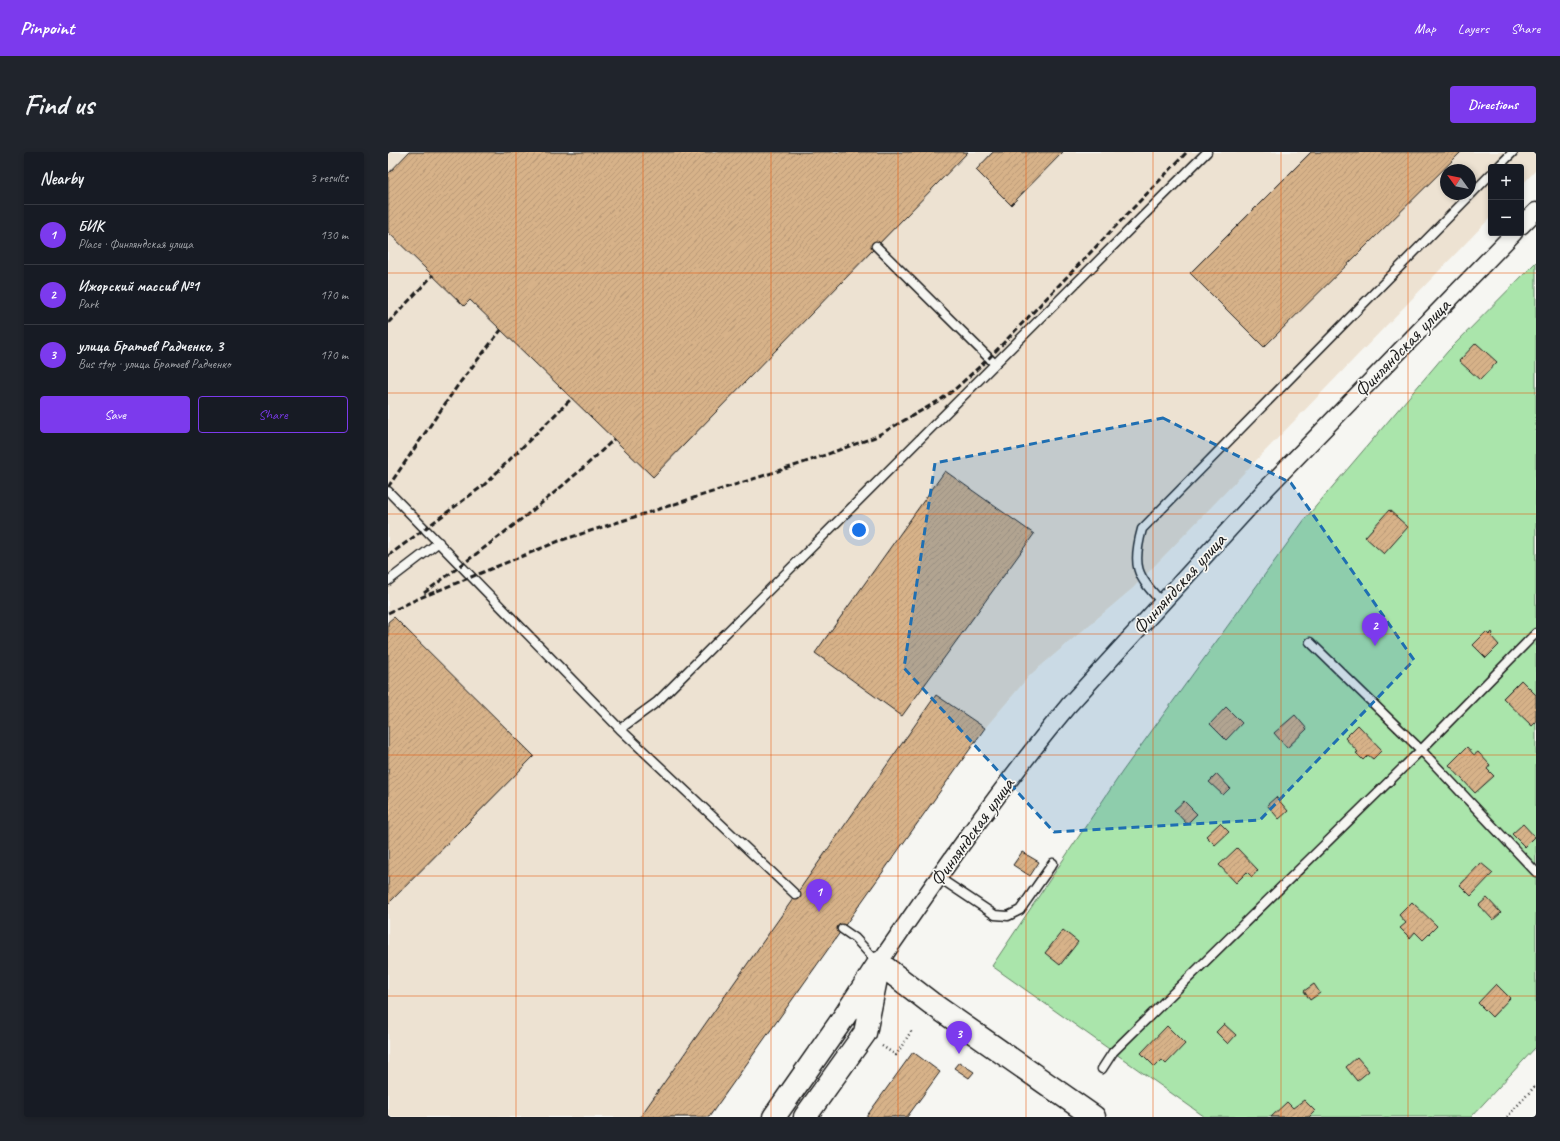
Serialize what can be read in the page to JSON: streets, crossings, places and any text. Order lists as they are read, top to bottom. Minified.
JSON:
{"streets":{"street":["Финляндская улица"]},"north":"top left","page":{"header":"Pinpoint","nav":["Map","Layers","Share"],"buttons":["Directions",["Save","Share"]],"title":"Find us","heading":["Nearby","3 results"],"map_buttons":["+","−"],"list":[{"mark":"1","name":"БИК","note":"Place · Финляндская улица","value":"130 m"},{"mark":"2","name":"Ижорский массив №1","note":"Park","value":"170 m"},{"mark":"3","name":"улица Братьев Радченко, 3","note":"Bus stop · улица Братьев Радченко","value":"170 m"}],"pins":["2","1","3"]}}
